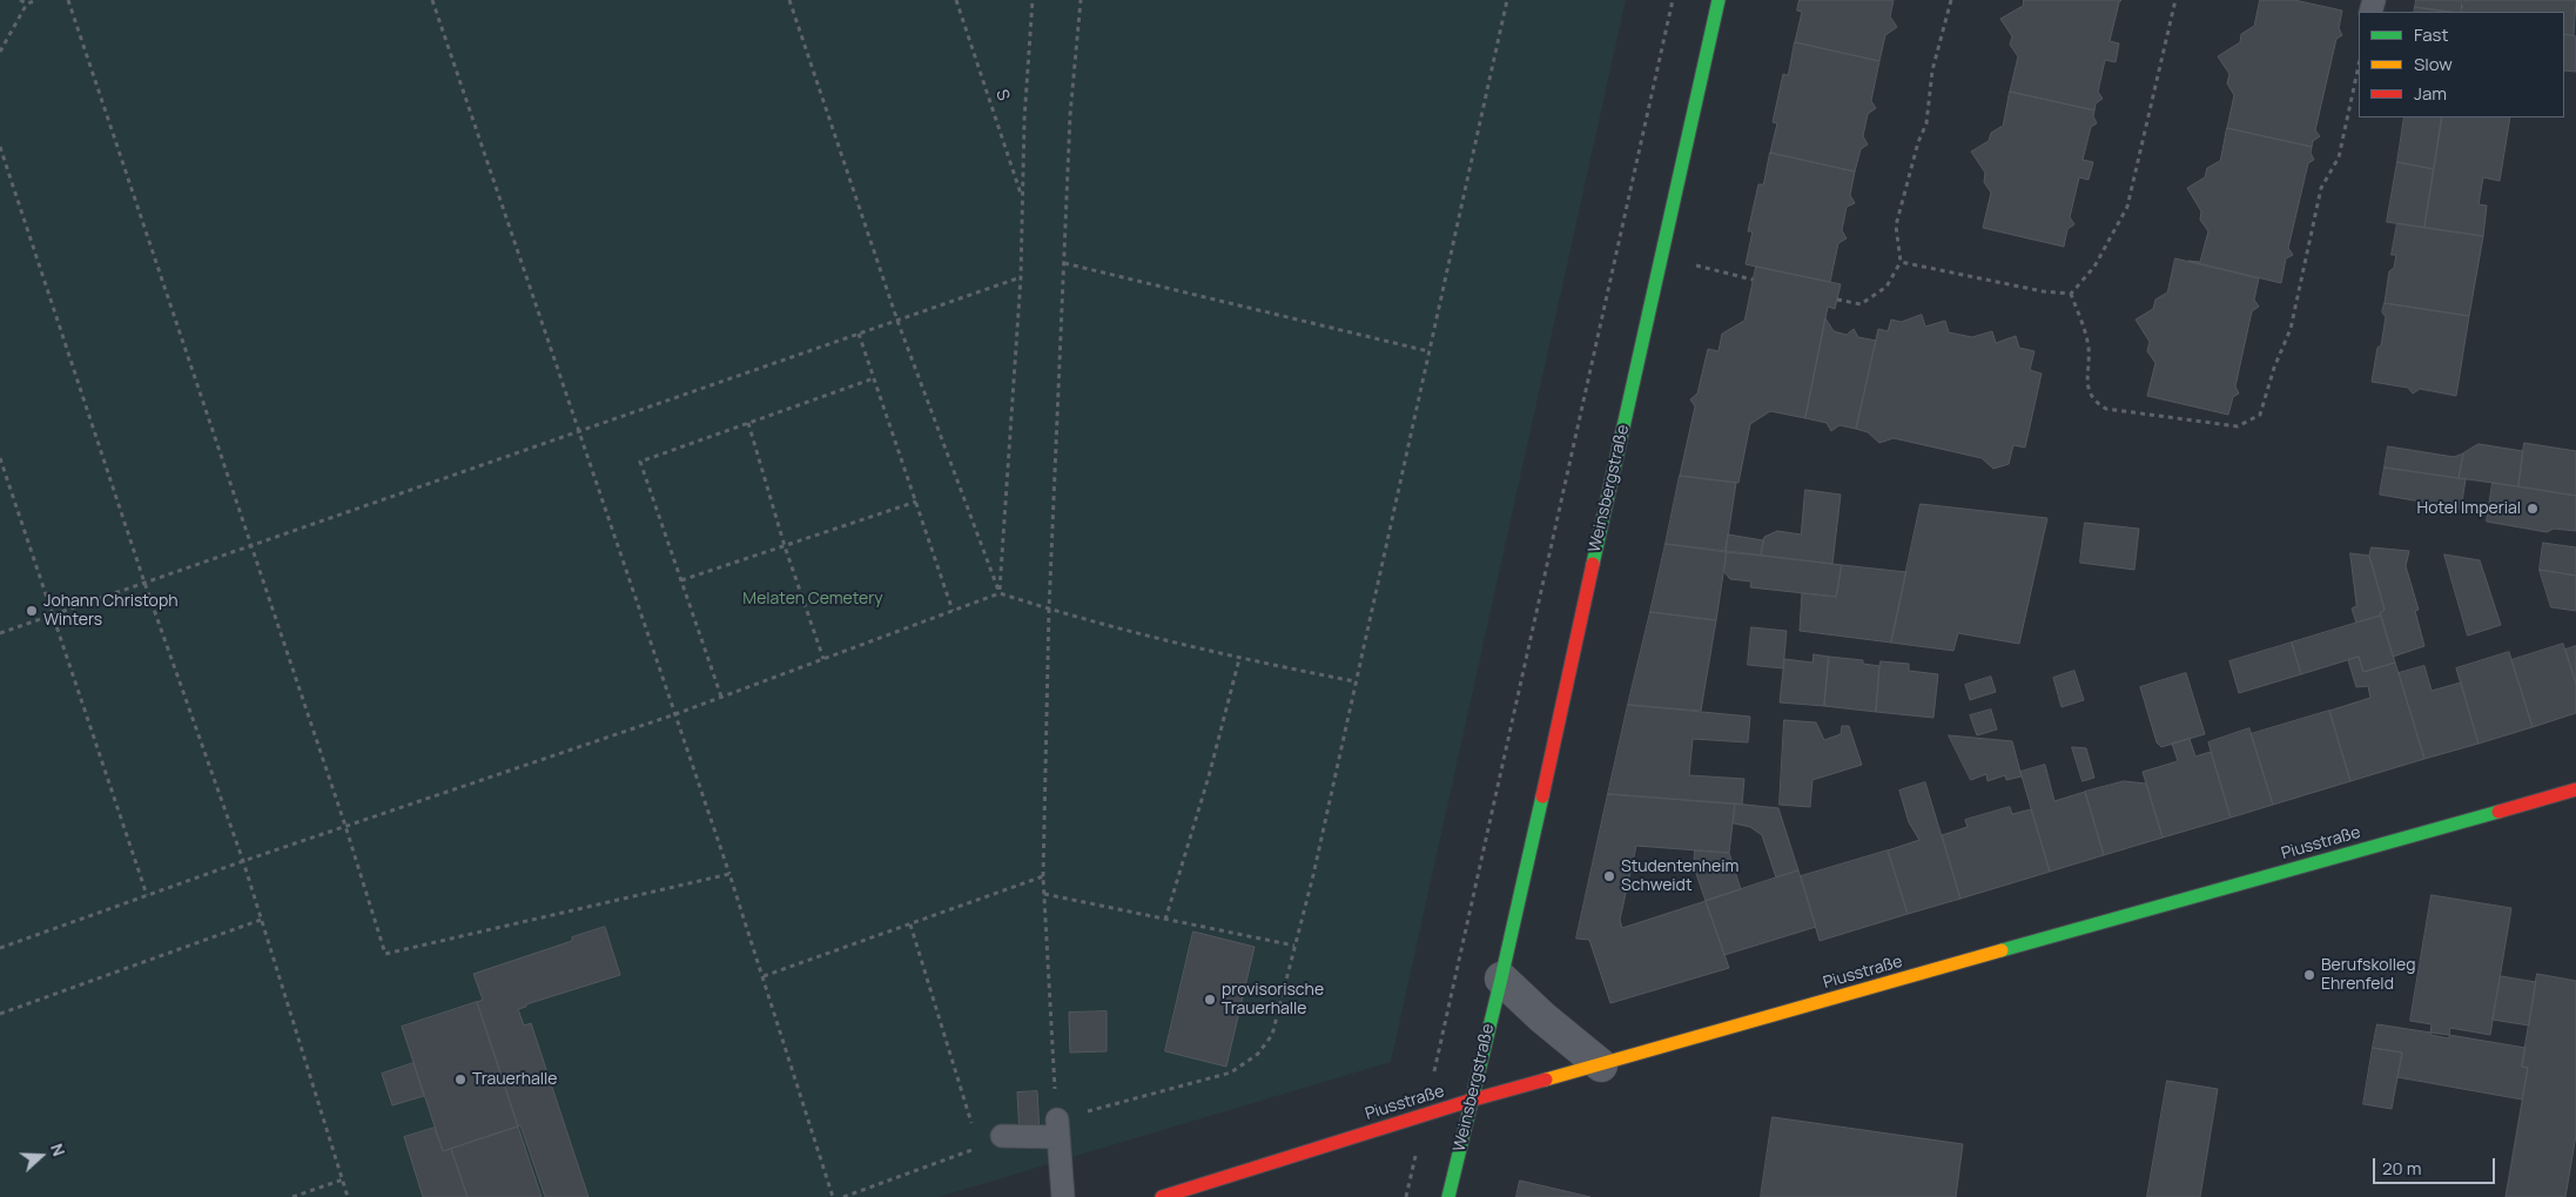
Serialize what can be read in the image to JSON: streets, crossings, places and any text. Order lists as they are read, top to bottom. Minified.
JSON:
{"streets":{"street":["Weinsbergstraße","Piusstraße"],"path":["S"]},"crossings":[["Weinsbergstraße","Piusstraße"]],"parks":["Melaten Cemetery"],"places":["Hotel Imperial","Johann Christoph Winters","Studentenheim Schweidt","Berufskolleg Ehrenfeld","provisorische Trauerhalle","Trauerhalle"],"legend":["Fast","Slow","Jam"],"scale_bar":"20 m","north":"right"}
